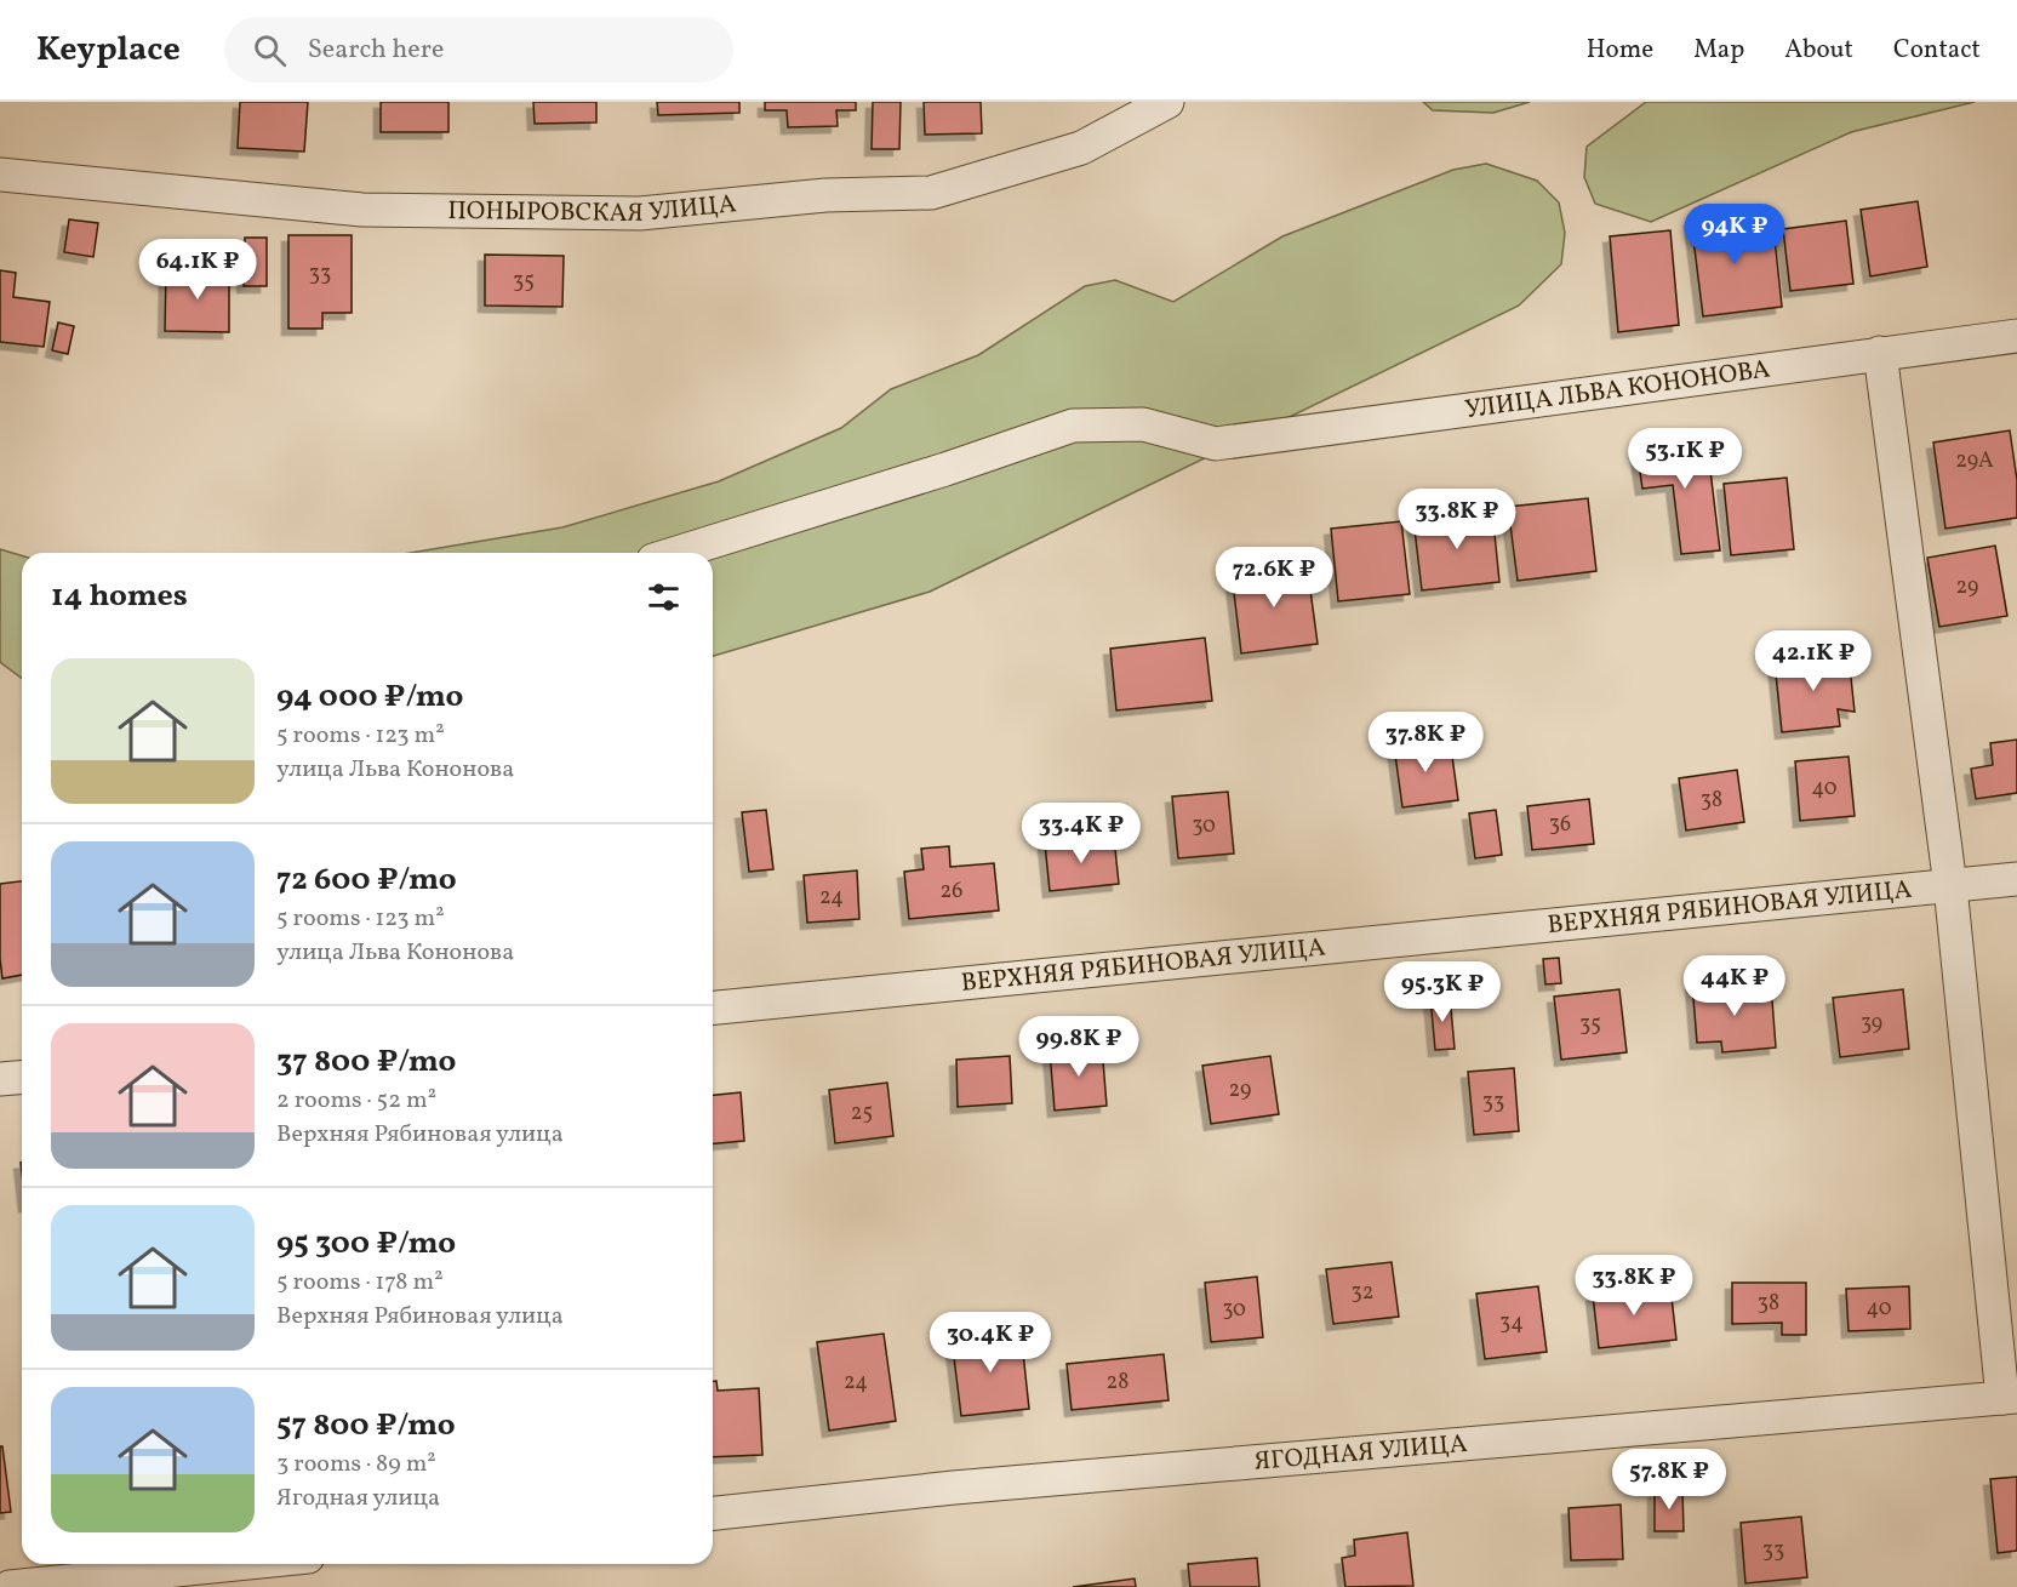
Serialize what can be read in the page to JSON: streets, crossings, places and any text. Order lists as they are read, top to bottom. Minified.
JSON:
{"streets":{"street":["ПОНЫРОВСКАЯ УЛИЦА","УЛИЦА ЛЬВА КОНОНОВА","ВЕРХНЯЯ РЯБИНОВАЯ УЛИЦА","ЯГОДНАЯ УЛИЦА"]},"house_numbers":["33","35","29А","29","40","38","36","30","26","24","39","35","29","33","25","32","38","40","30","34","24","28","33"],"page":{"header":"Keyplace","search":"Search here","nav":["Home","Map","About","Contact"],"price":["94K ₽","64.1K ₽","53.1K ₽","33.8K ₽","72.6K ₽","42.1K ₽","37.8K ₽","33.4K ₽","44K ₽","95.3K ₽","99.8K ₽","33.8K ₽","30.4K ₽","57.8K ₽"],"heading":"14 homes","list":[{"name":"94 000 ₽/mo","note":"5 rooms · 123 m² · улица Льва Кононова"},{"name":"72 600 ₽/mo","note":"5 rooms · 123 m² · улица Льва Кононова"},{"name":"37 800 ₽/mo","note":"2 rooms · 52 m² · Верхняя Рябиновая улица"},{"name":"95 300 ₽/mo","note":"5 rooms · 178 m² · Верхняя Рябиновая улица"},{"name":"57 800 ₽/mo","note":"3 rooms · 89 m² · Ягодная улица"}]}}
